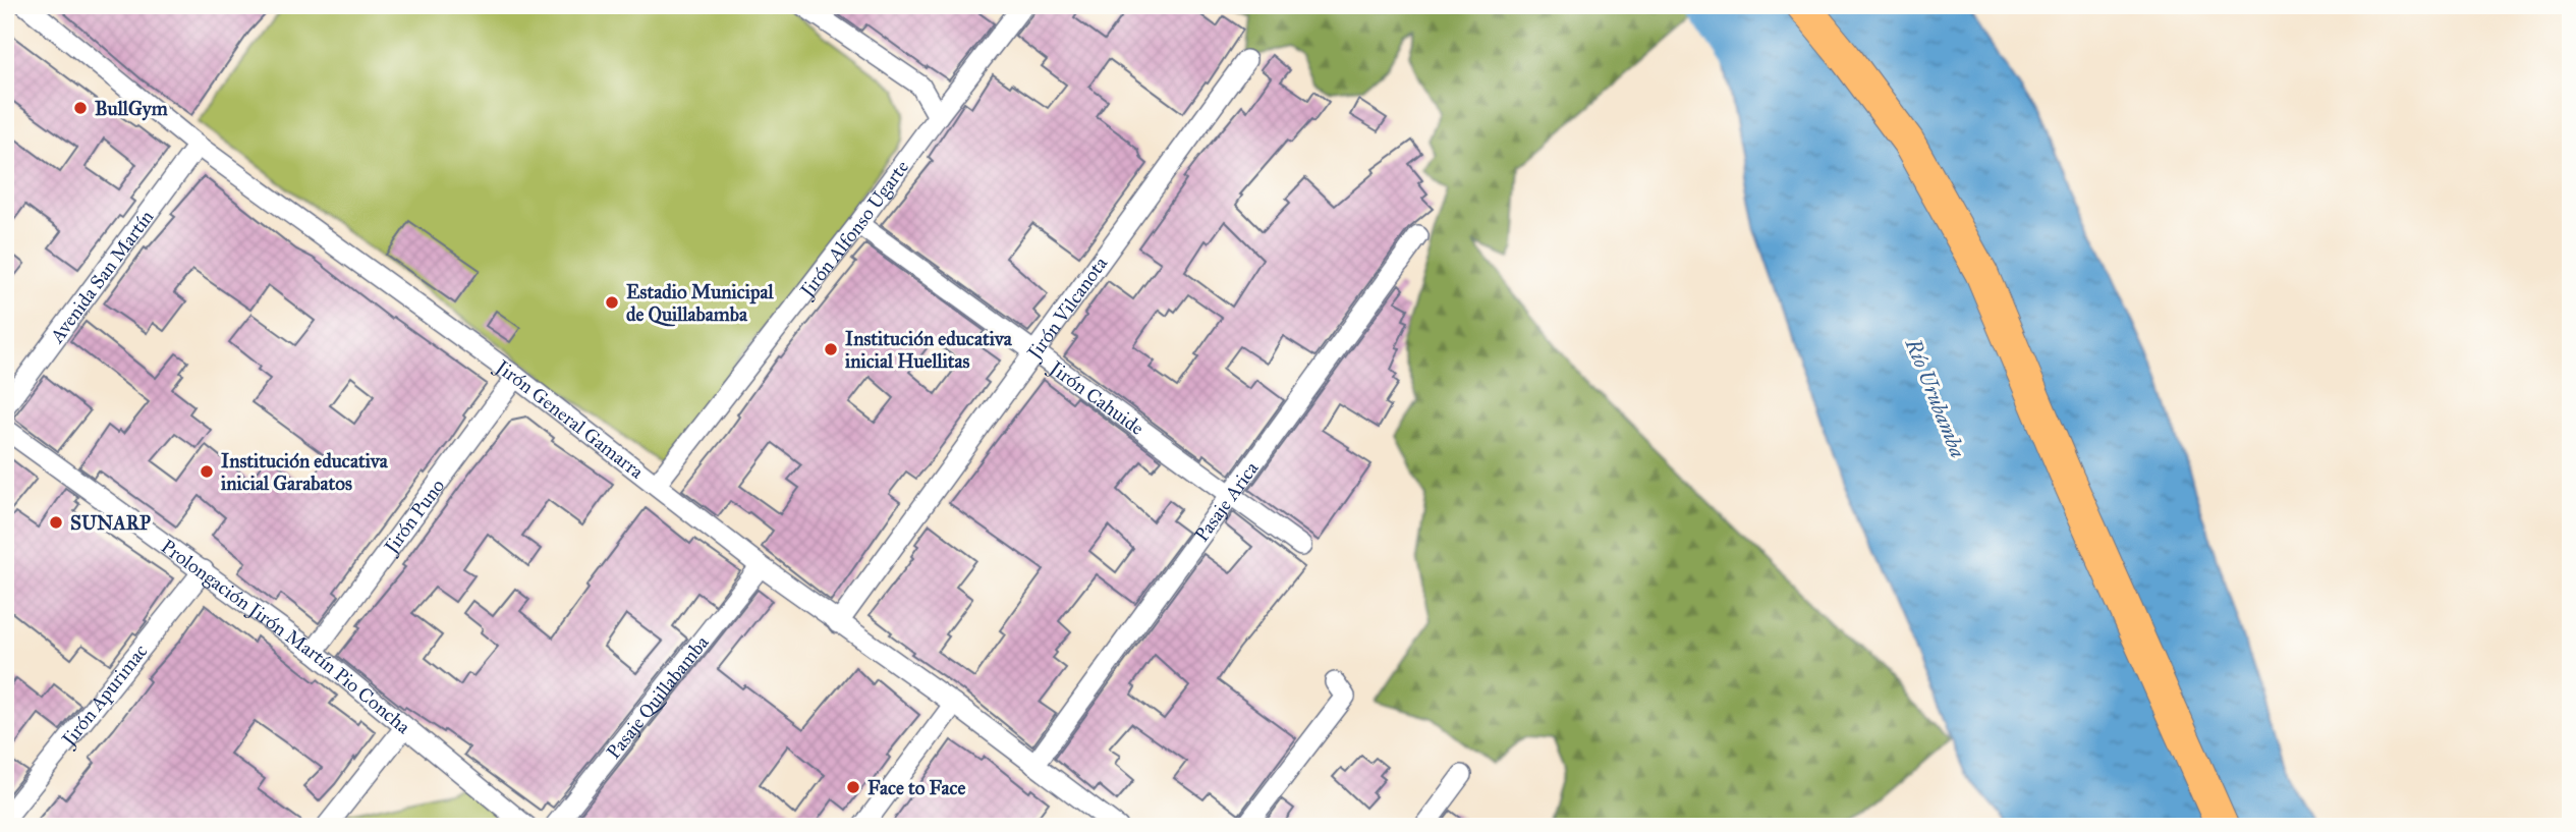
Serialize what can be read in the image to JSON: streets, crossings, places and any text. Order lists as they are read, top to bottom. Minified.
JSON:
{"streets":{"street":["Jirón Alfonso Ugarte","Avenida San Martín","Jirón Vilcanota","Jirón Cahuide","Jirón General Gamarra","Pasaje Arica","Jirón Puno","Prolongación Jirón Martín Pio Concha","Jirón Apurimac","Pasaje Quillabamba"]},"crossings":[["Jirón Alfonso Ugarte","Jirón Cahuide"],["Jirón Alfonso Ugarte","Jirón General Gamarra"],["Avenida San Martín","Jirón General Gamarra"],["Jirón Vilcanota","Jirón Cahuide"],["Jirón Vilcanota","Jirón General Gamarra"],["Jirón Cahuide","Pasaje Arica"],["Jirón General Gamarra","Pasaje Arica"],["Jirón General Gamarra","Jirón Puno"],["Jirón General Gamarra","Pasaje Quillabamba"],["Jirón Puno","Prolongación Jirón Martín Pio Concha"],["Prolongación Jirón Martín Pio Concha","Jirón Apurimac"]],"water":["Río Urubamba"],"places":["BullGym","Estadio Municipal de Quillabamba","Institución educativa inicial Huellitas","Institución educativa inicial Garabatos","SUNARP","Face to Face"]}
